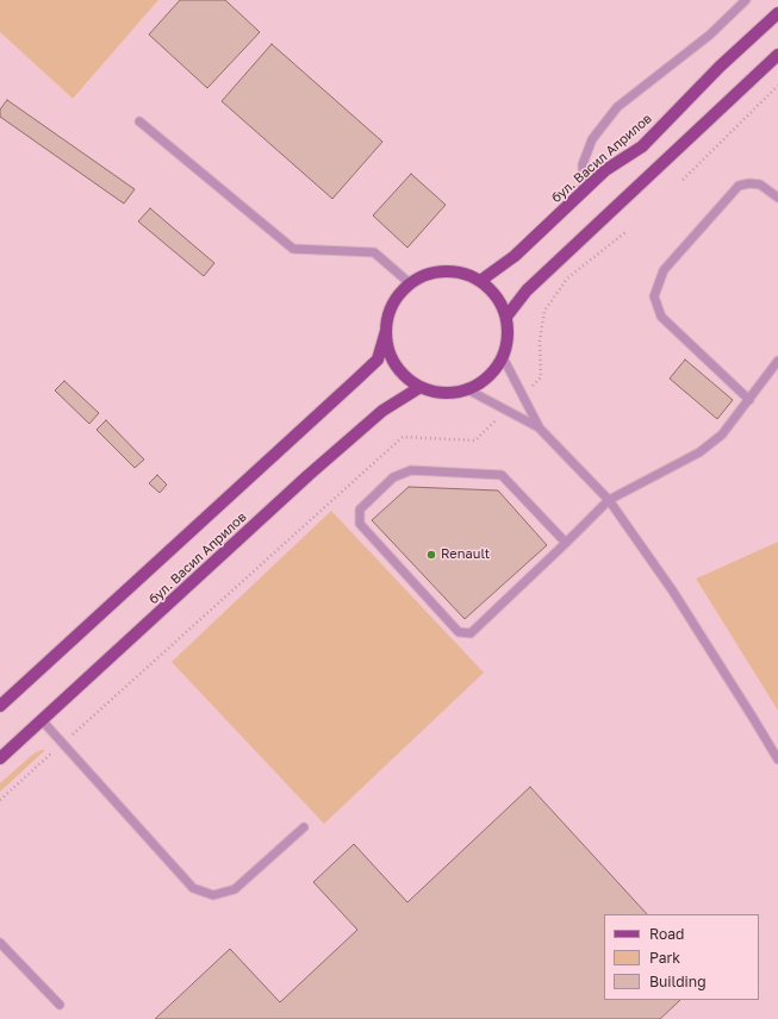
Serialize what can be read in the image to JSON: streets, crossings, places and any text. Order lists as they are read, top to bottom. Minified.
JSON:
{"streets":{"main road":["бул. Васил Априлов"]},"places":["Renault"],"legend":["Road","Park","Building"]}
